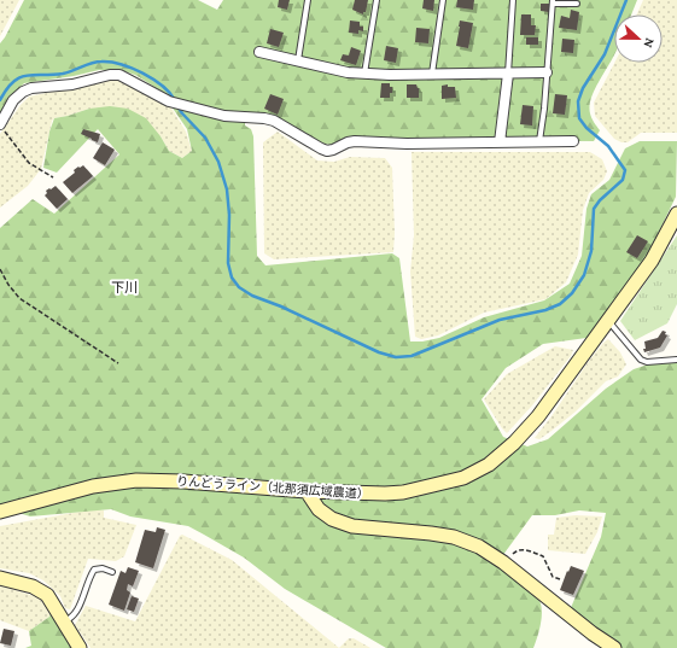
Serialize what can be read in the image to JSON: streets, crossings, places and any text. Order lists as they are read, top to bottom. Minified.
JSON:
{"streets":{"street":["りんどうライン（北那須広域農道）"]},"districts":["下川"],"north":"right"}
